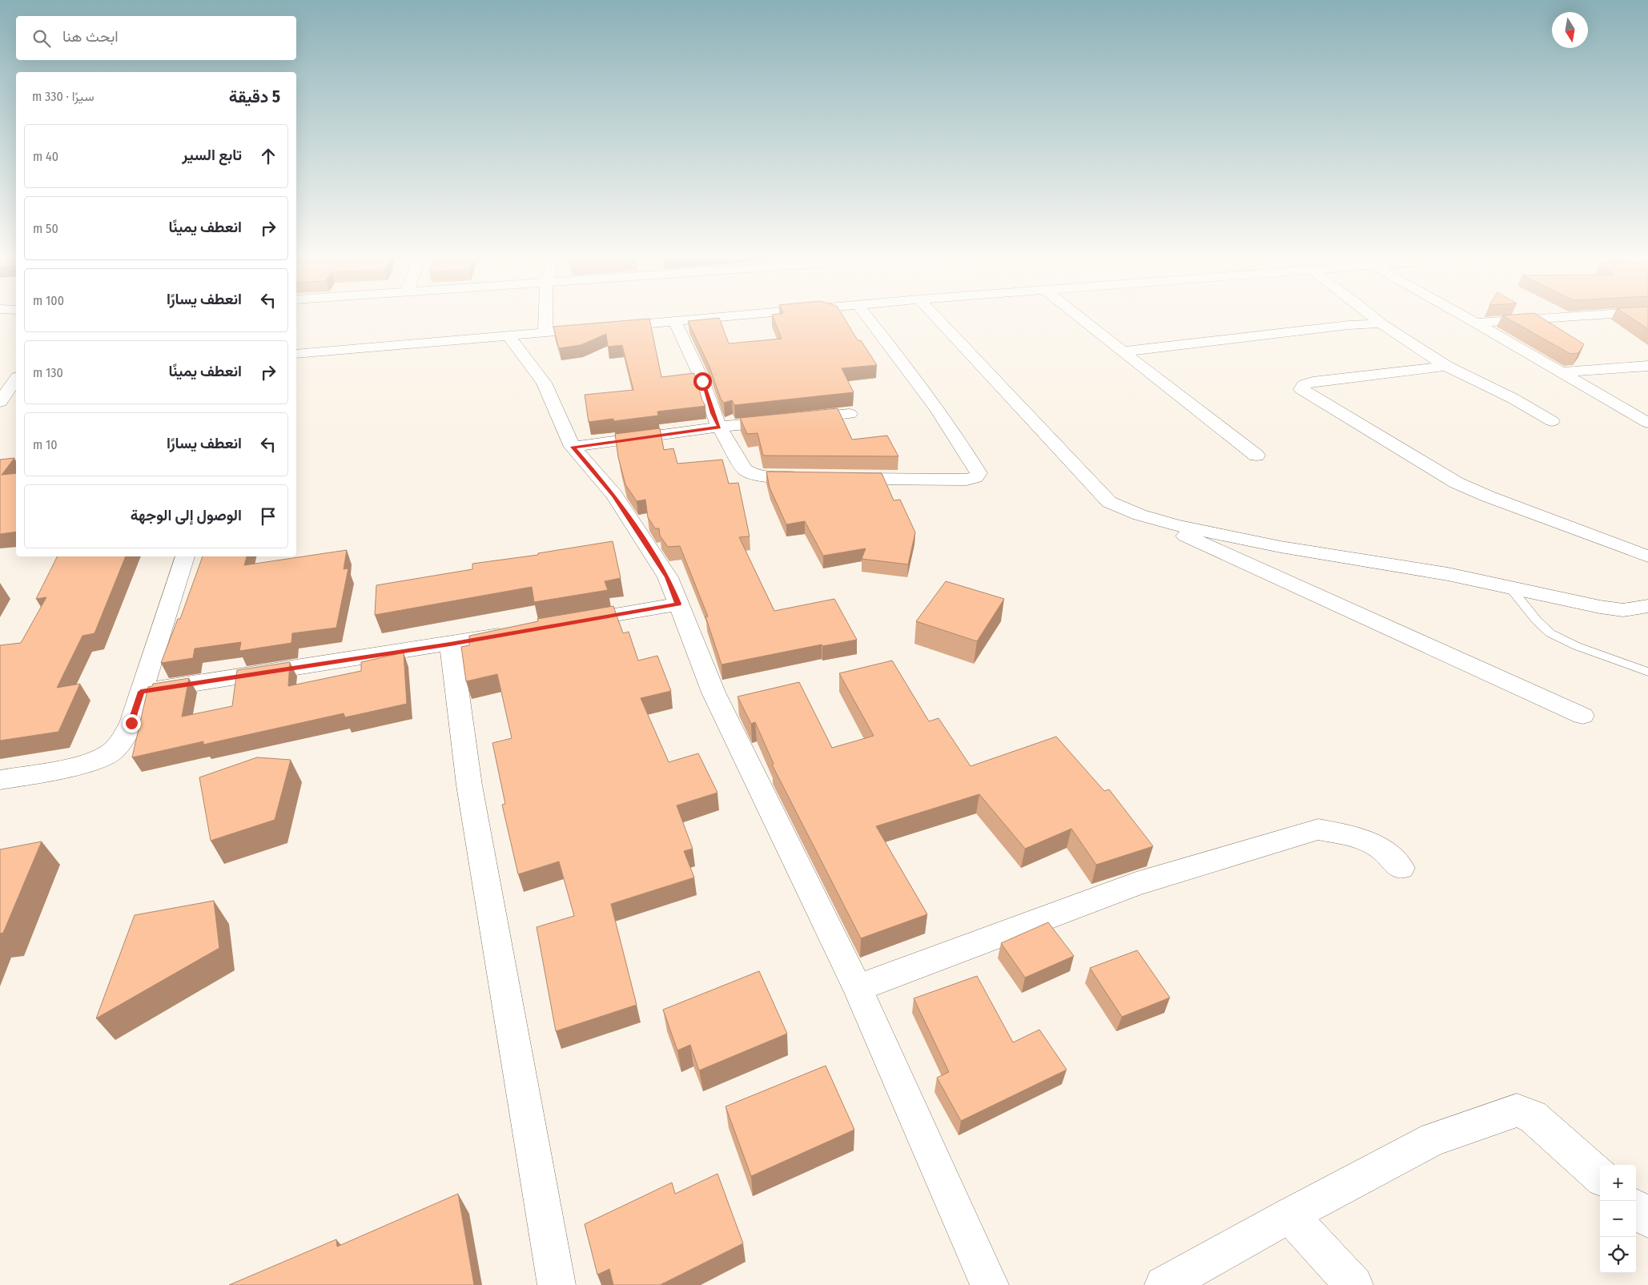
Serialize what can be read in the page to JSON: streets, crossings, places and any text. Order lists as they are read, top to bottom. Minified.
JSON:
{"north":"bottom","page":{"search":"ابحث هنا","heading":["5 دقيقة","سيرًا · 330 m"],"list":[["تابع السير","40 m"],["انعطف يمينًا","50 m"],["انعطف يسارًا","100 m"],["انعطف يمينًا","130 m"],["انعطف يسارًا","10 m"],"الوصول إلى الوجهة"],"map_buttons":["+","−"]}}
